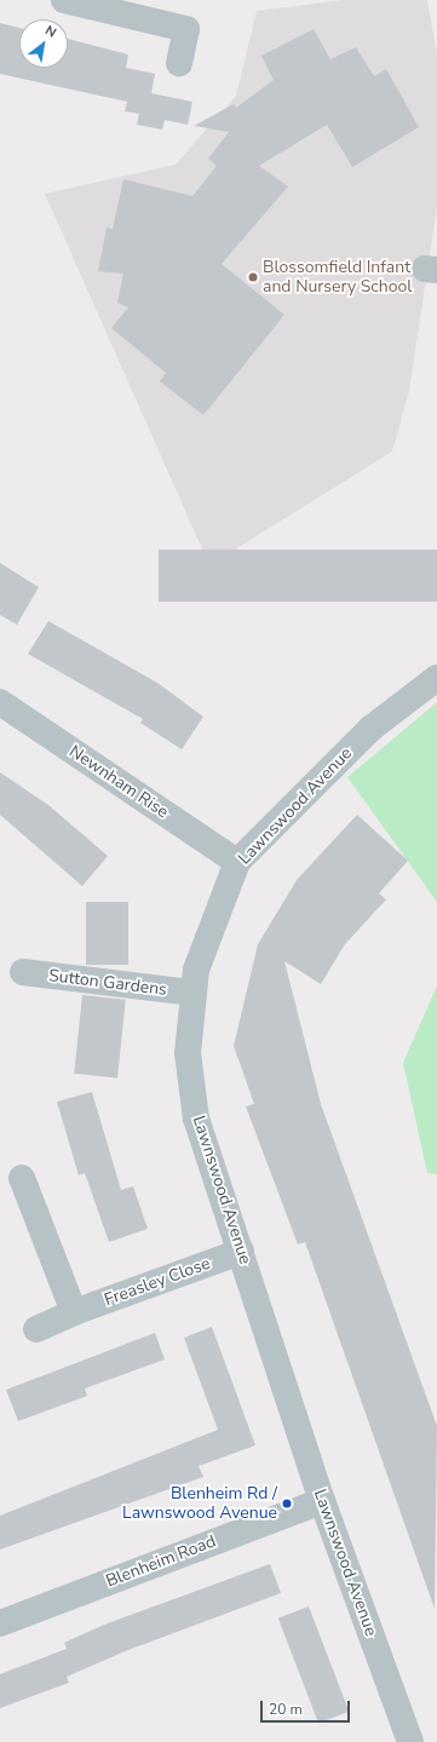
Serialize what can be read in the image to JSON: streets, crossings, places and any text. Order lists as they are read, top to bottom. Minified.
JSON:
{"streets":{"street":["Newnham Rise","Lawnswood Avenue","Sutton Gardens","Freasley Close","Blenheim Road"]},"crossings":[["Newnham Rise","Lawnswood Avenue"],["Lawnswood Avenue","Sutton Gardens"],["Lawnswood Avenue","Freasley Close"],["Lawnswood Avenue","Blenheim Road"]],"places":["Blossomfield Infant and Nursery School","Blenheim Rd / Lawnswood Avenue"],"scale_bar":"20 m","north":"top right"}
